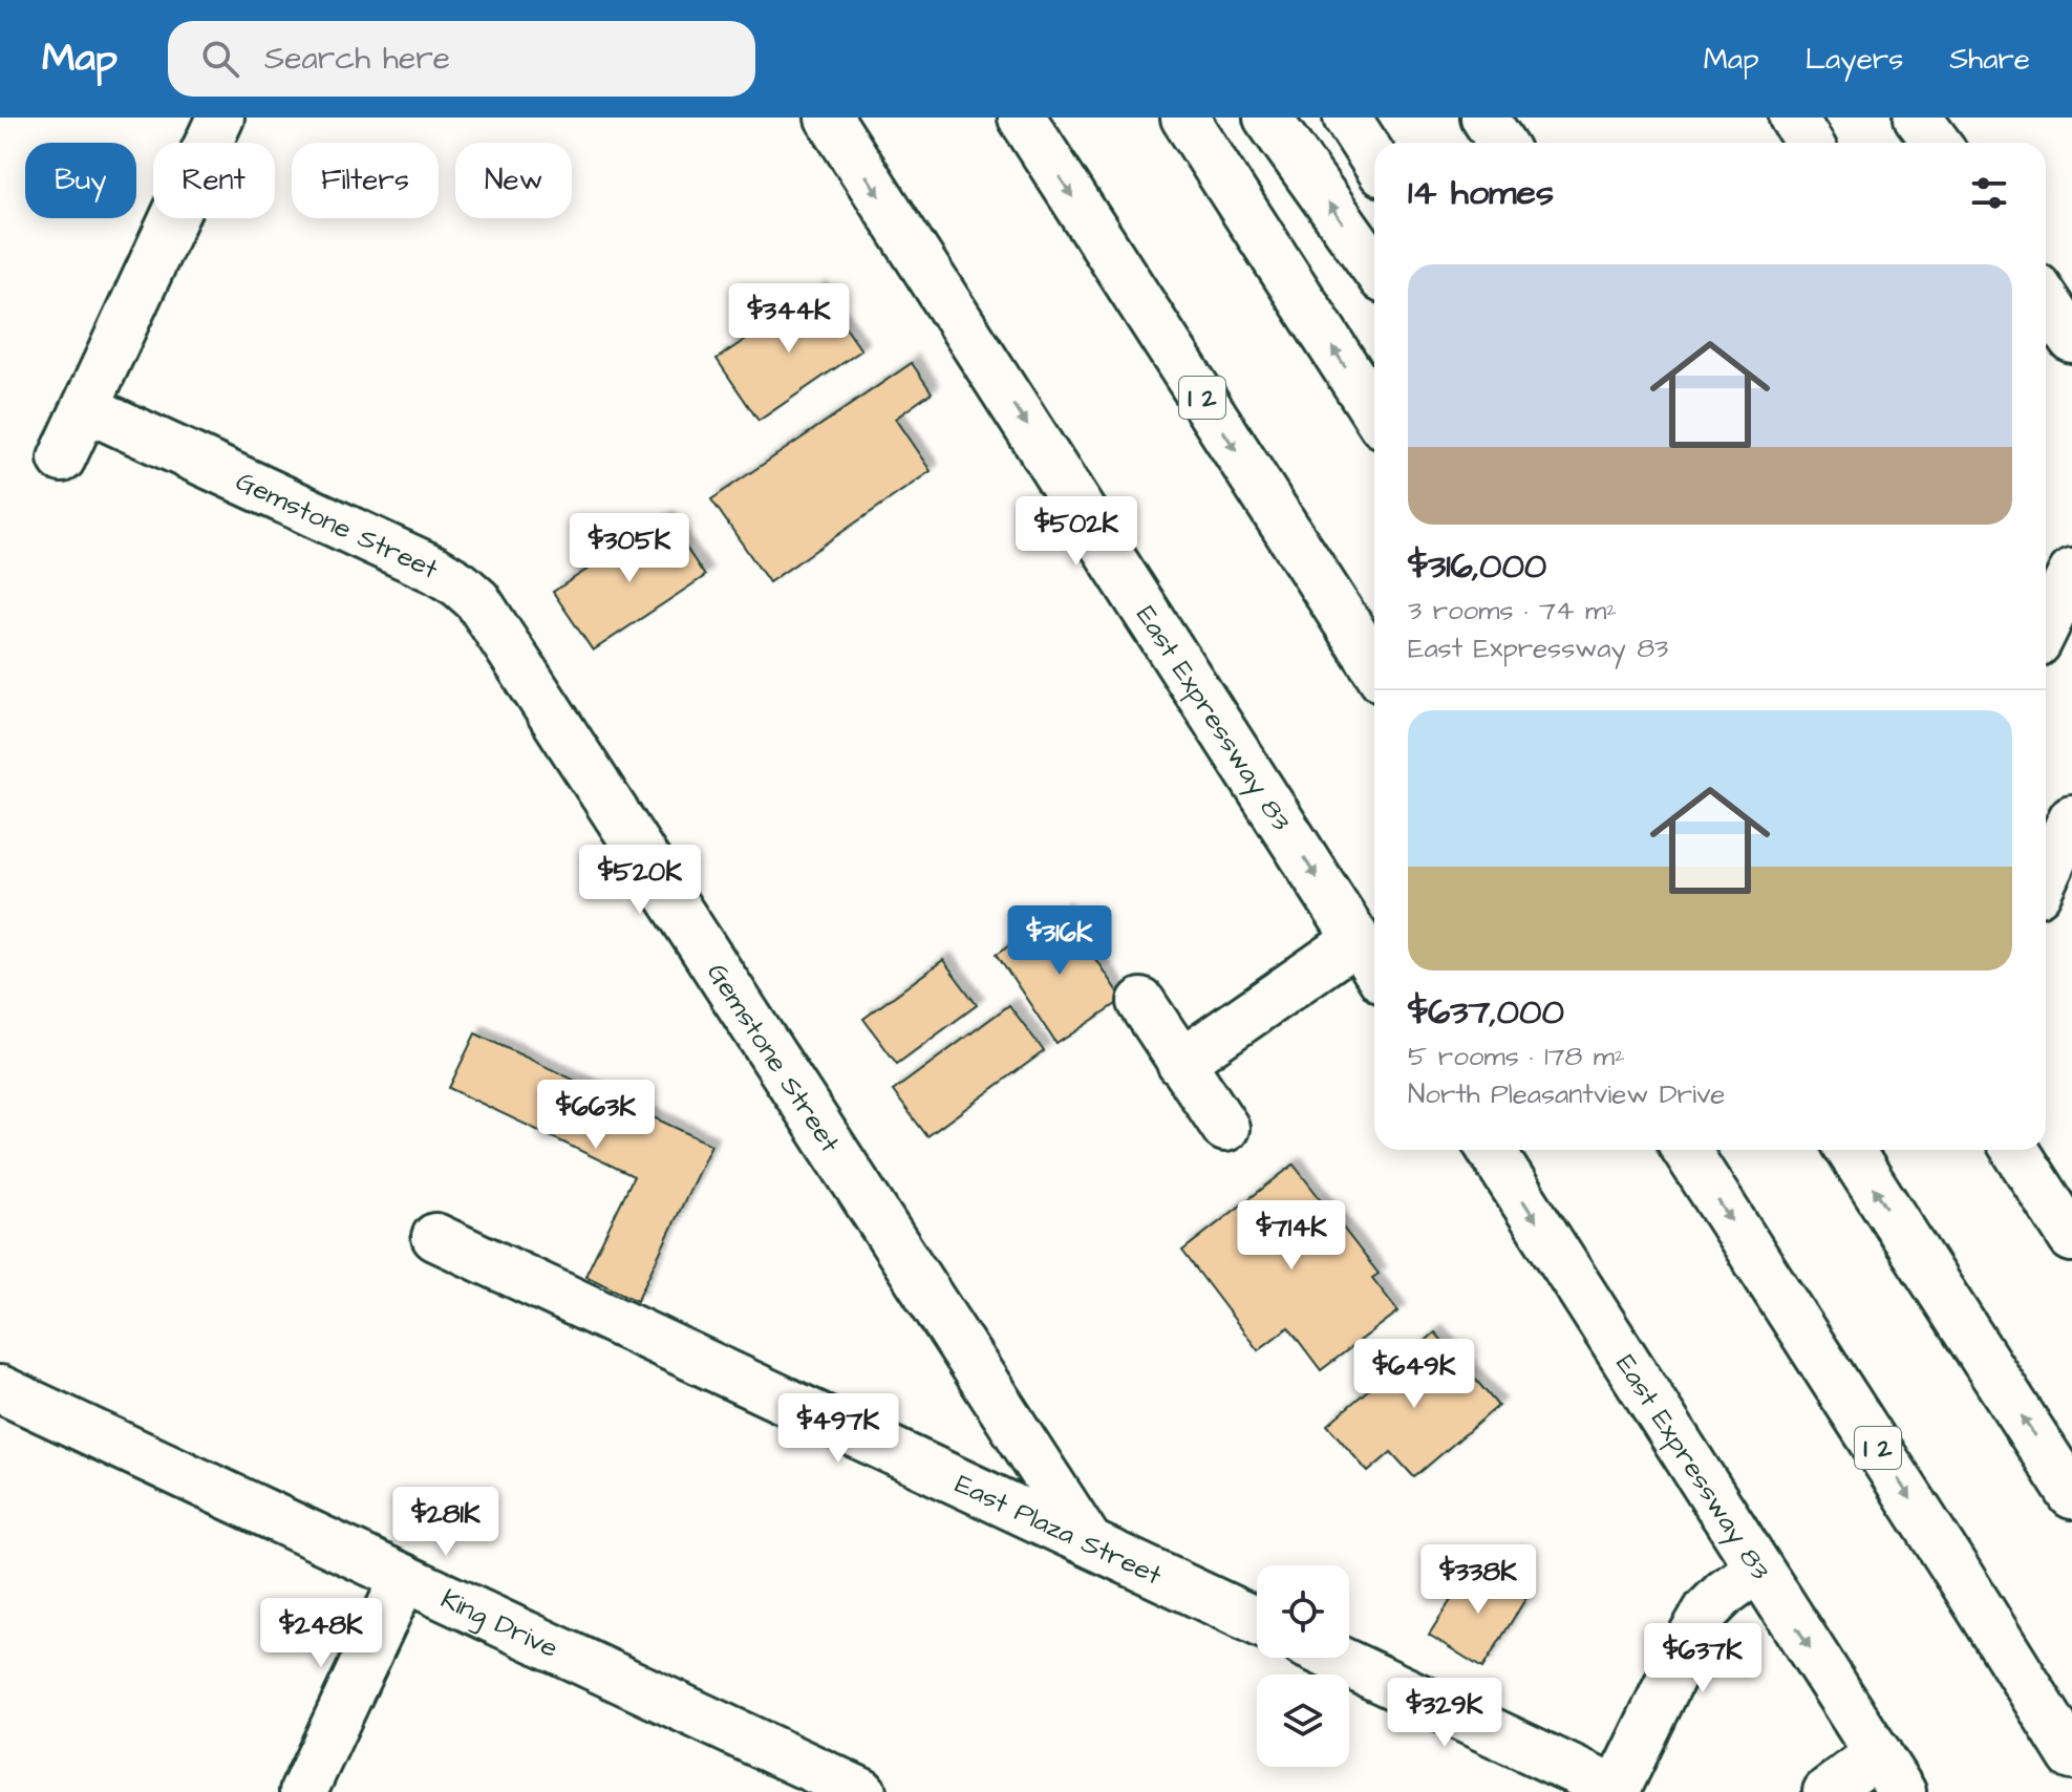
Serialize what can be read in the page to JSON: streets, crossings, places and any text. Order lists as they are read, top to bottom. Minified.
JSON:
{"streets":{"main road":["I 2","Gemstone Street","East Expressway 83","East Plaza Street","King Drive"]},"crossings":[["Gemstone Street","East Plaza Street"]],"page":{"header":"Map","search":"Search here","nav":["Map","Layers","Share"],"chip":["Buy","Rent","Filters","New"],"heading":"14 homes","list":[{"name":"$316,000","note":"3 rooms · 74 m² · East Expressway 83"},{"name":"$637,000","note":"5 rooms · 178 m² · North Pleasantview Drive"}],"price":["$344K","$502K","$305K","$520K","$316K","$663K","$714K","$649K","$497K","$281K","$338K","$248K","$637K","$329K"]}}
